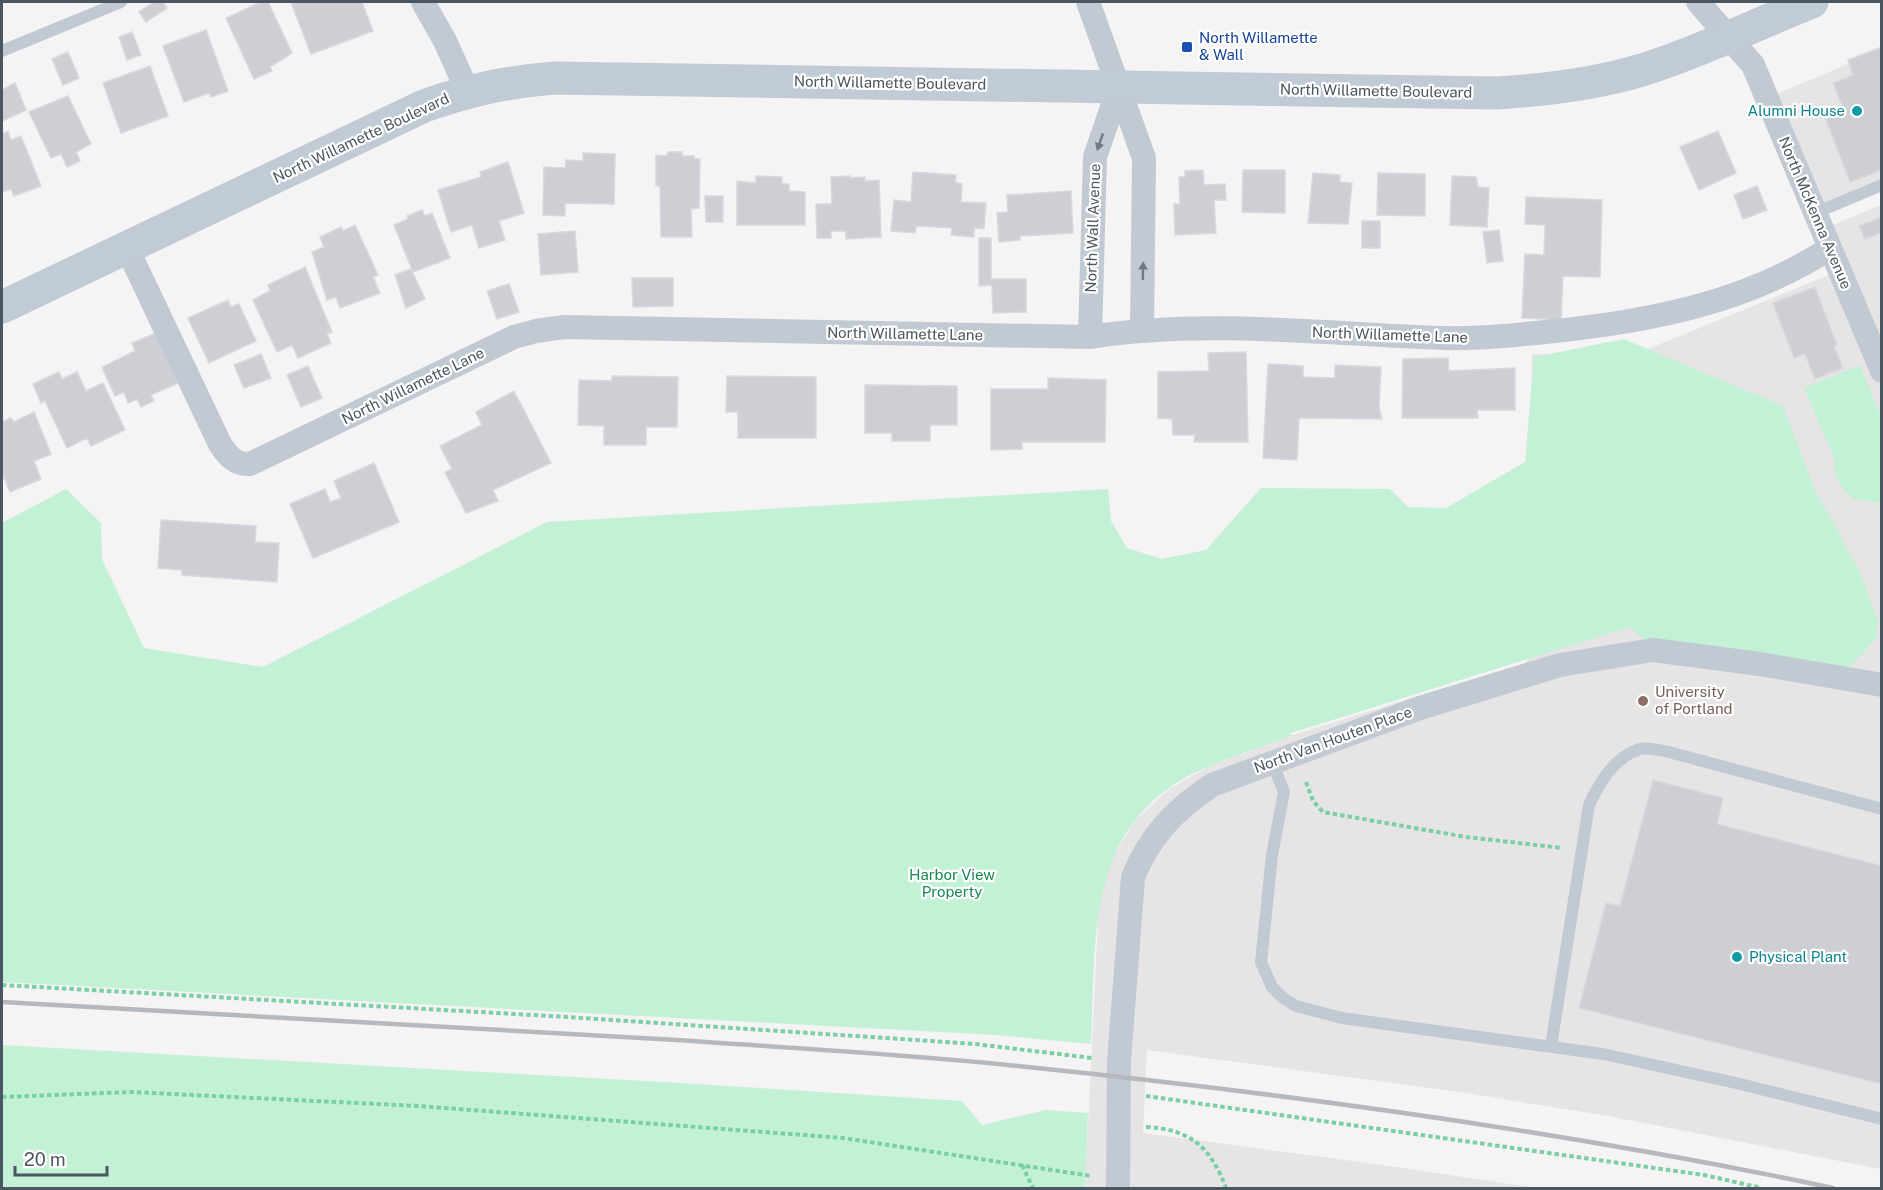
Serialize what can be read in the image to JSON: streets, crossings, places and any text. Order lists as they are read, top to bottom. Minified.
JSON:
{"streets":{"main road":["North Willamette Boulevard"],"street":["North McKenna Avenue","North Wall Avenue","North Willamette Lane","North Van Houten Place"]},"crossings":[["North Willamette Boulevard","North McKenna Avenue"],["North Willamette Boulevard","North Wall Avenue"],["North Willamette Boulevard","North Willamette Lane"],["North McKenna Avenue","North Willamette Lane"],["North Wall Avenue","North Willamette Lane"]],"parks":["Harbor View Property"],"places":{"transit":["North Willamette & Wall"],"other":["Alumni House","University of Portland","Physical Plant"]},"scale_bar":"20 m"}
